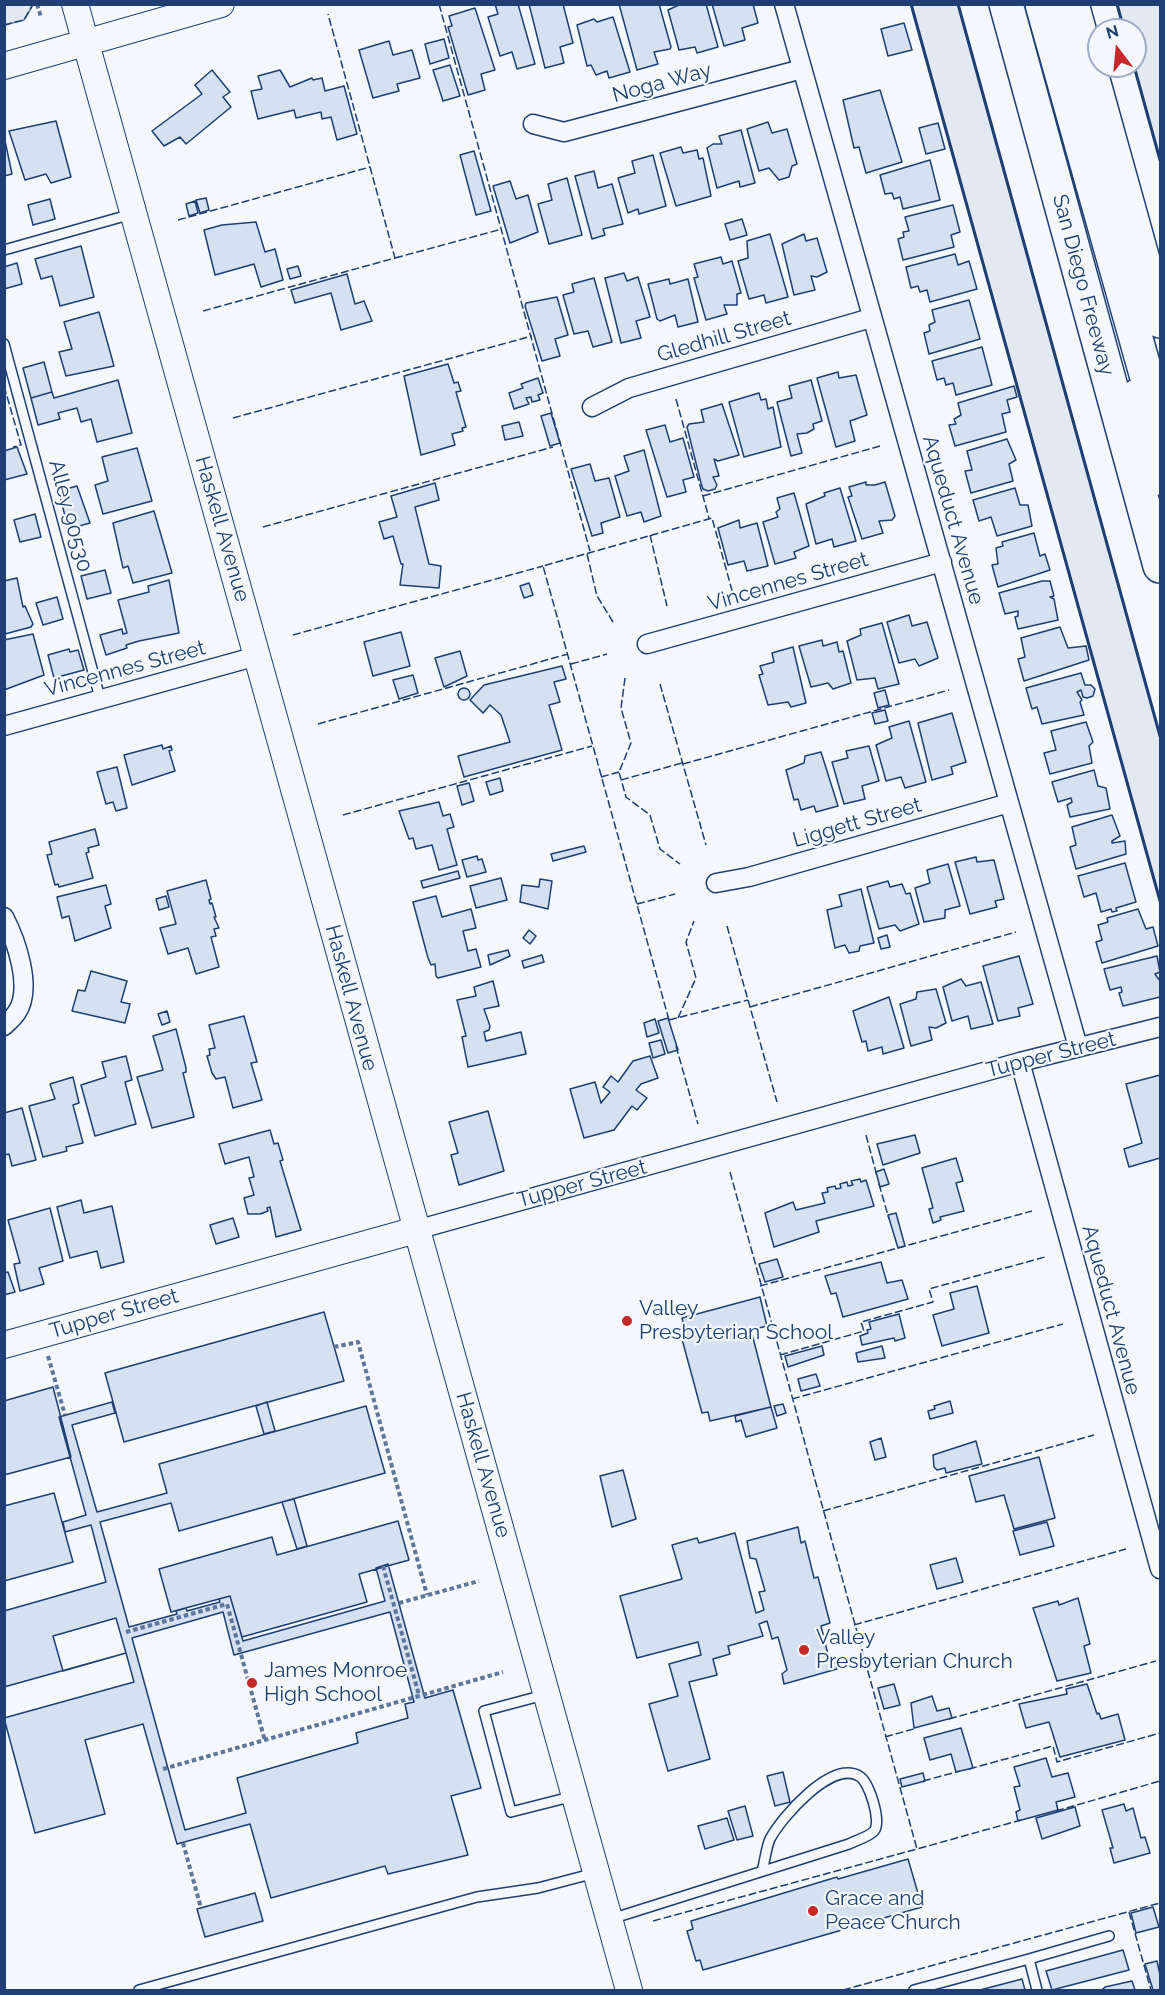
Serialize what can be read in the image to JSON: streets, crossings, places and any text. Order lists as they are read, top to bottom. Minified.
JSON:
{"streets":{"highway":["San Diego Freeway"],"main road":["Haskell Avenue","Tupper Street"],"street":["Noga Way","Gledhill Street","Aqueduct Avenue","Vincennes Street","Liggett Street"],"lane":["Alley 90530"]},"crossings":[["Noga Way","Aqueduct Avenue"],["Gledhill Street","Aqueduct Avenue"],["Alley 90530","Vincennes Street"],["Aqueduct Avenue","Vincennes Street"],["Aqueduct Avenue","Liggett Street"],["Aqueduct Avenue","Tupper Street"],["Haskell Avenue","Vincennes Street"],["Haskell Avenue","Tupper Street"]],"places":["Valley Presbyterian School","Valley Presbyterian Church","James Monroe High School","Grace and Peace Church"],"north":"top"}
